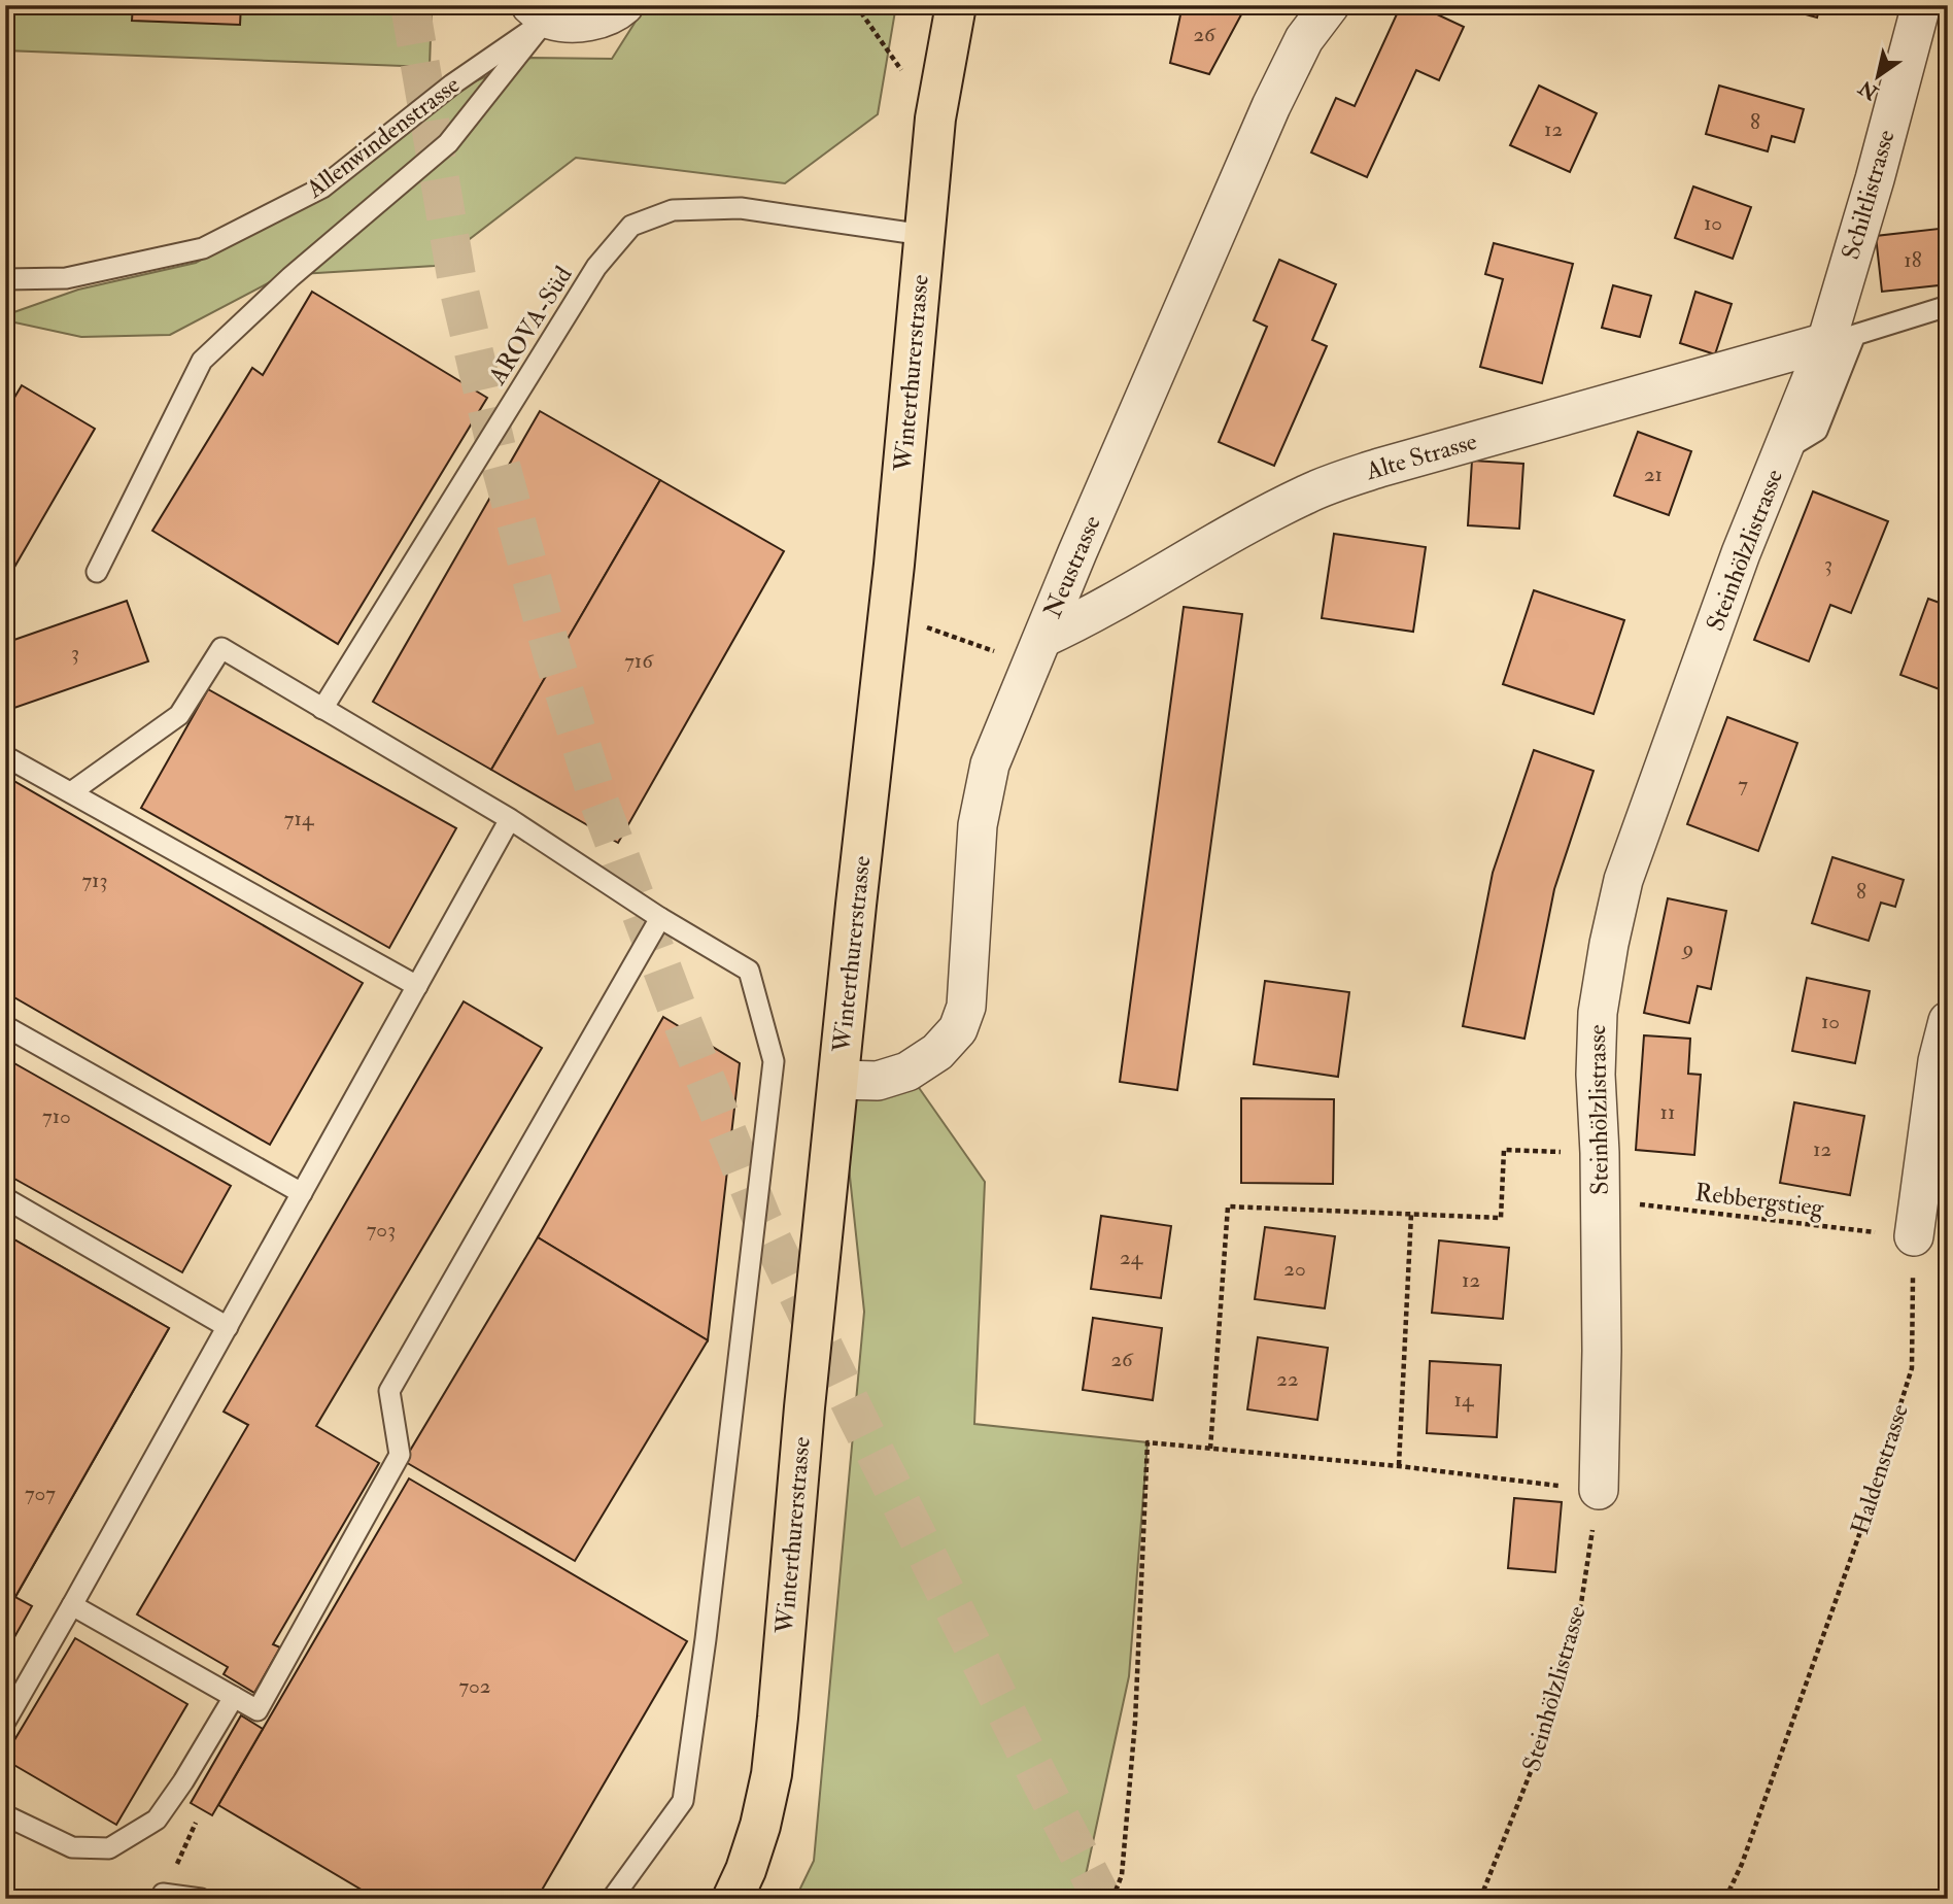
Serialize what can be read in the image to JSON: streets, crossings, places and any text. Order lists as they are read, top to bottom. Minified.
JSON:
{"streets":{"main road":["Winterthurerstrasse"],"street":["Schiltlistrasse","Alte Strasse","Steinhölzlistrasse","Neustrasse"],"lane":["Allenwindenstrasse","AROVA-Süd"],"path":["Rebbergstieg","Haldenstrasse"]},"crossings":[["Schiltlistrasse","Alte Strasse"],["Schiltlistrasse","Steinhölzlistrasse"],["AROVA-Süd","Winterthurerstrasse"],["Winterthurerstrasse","Neustrasse"],["Alte Strasse","Steinhölzlistrasse"],["Alte Strasse","Neustrasse"],["Steinhölzlistrasse","Rebbergstieg"],["Rebbergstieg","Haldenstrasse"]],"house_numbers":["26","8","12","10","18","21","3","3","716","7","714","713","8","9","10","11","710","12","703","24","20","12","26","22","14","707","702"],"north":"bottom left"}
